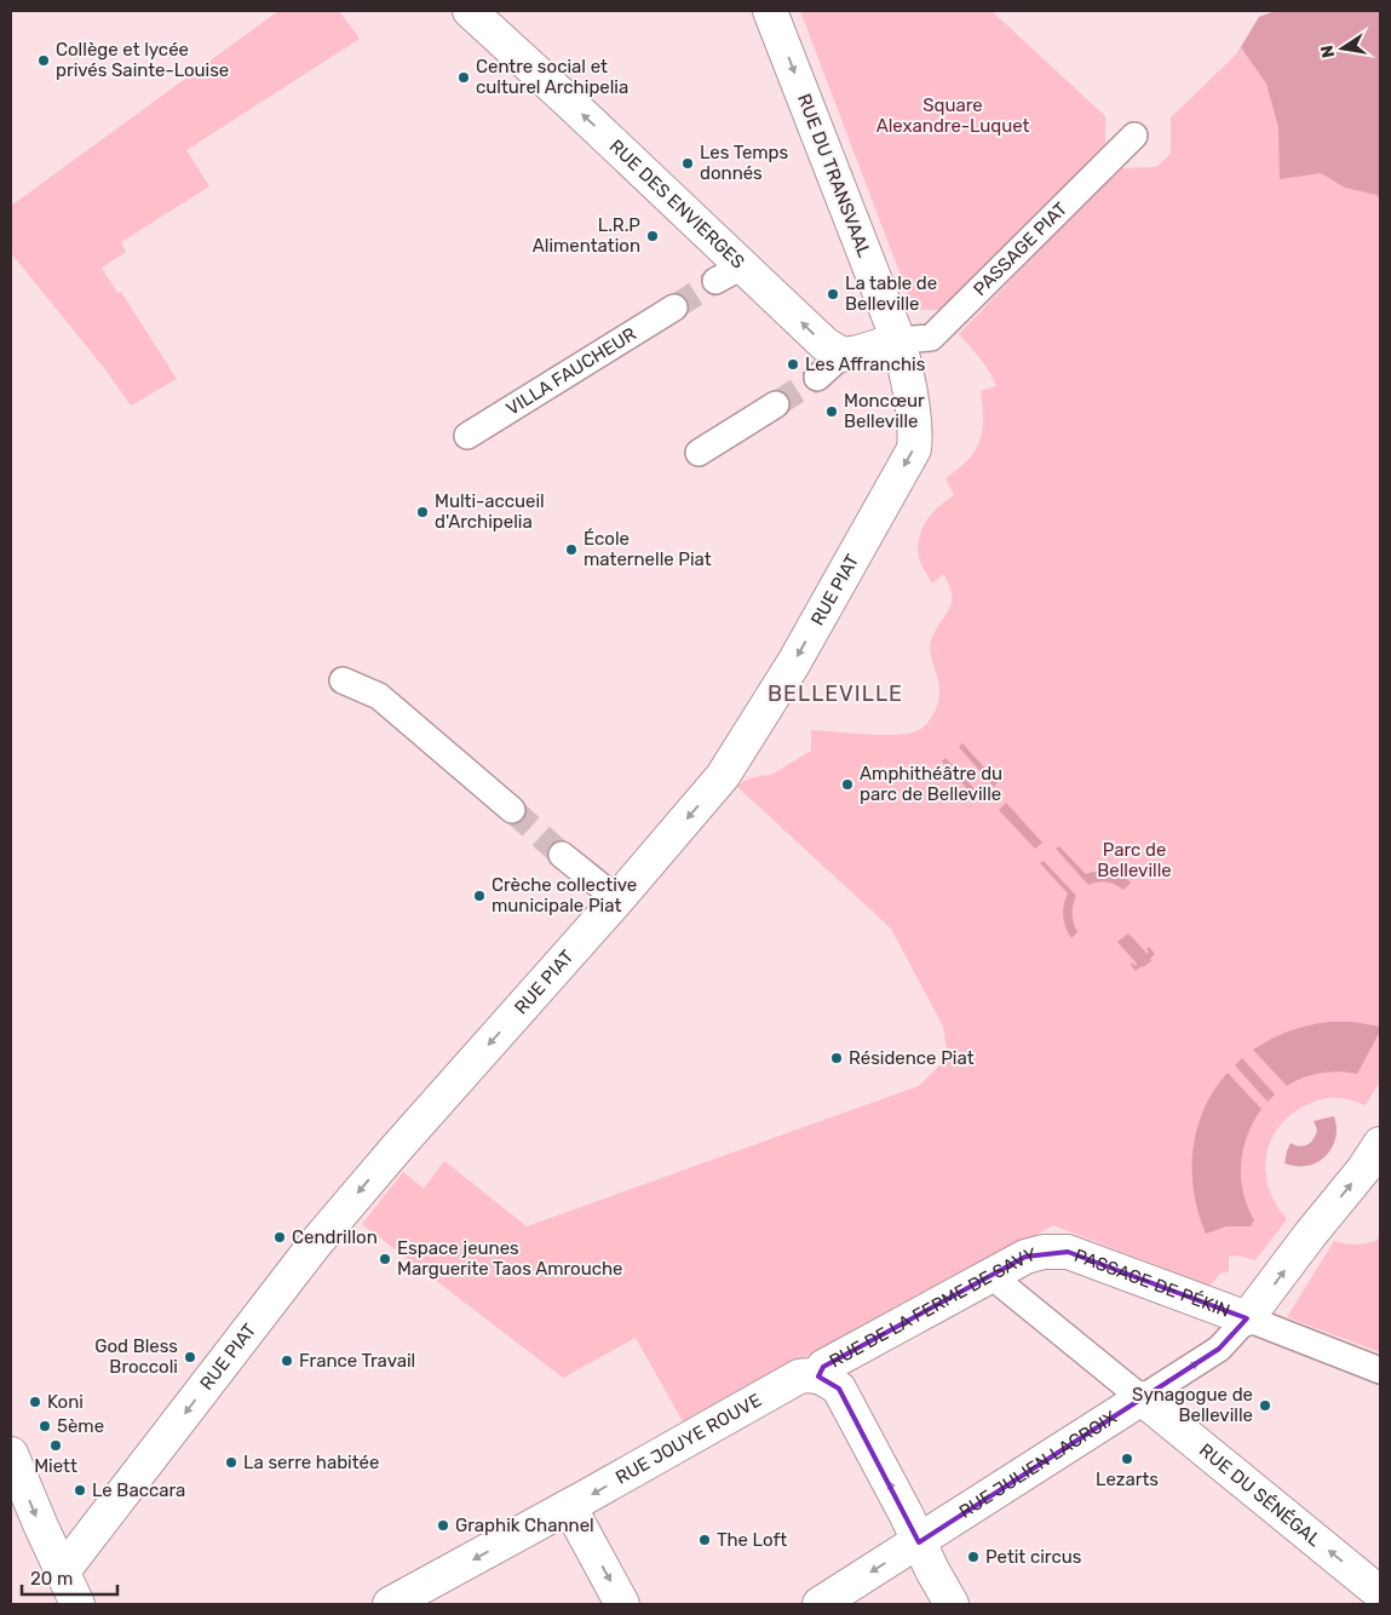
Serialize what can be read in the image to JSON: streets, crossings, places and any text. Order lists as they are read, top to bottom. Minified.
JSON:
{"streets":{"street":["RUE DU TRANSVAAL","RUE DES ENVIERGES","PASSAGE PIAT","VILLA FAUCHEUR","RUE PIAT","PASSAGE DE PÉKIN","RUE DE LA FERME DE SAVY","RUE JOUYE ROUVE","RUE JULIEN LACROIX","RUE DU SÉNÉGAL"]},"crossings":[["RUE DU TRANSVAAL","PASSAGE PIAT"],["RUE DU TRANSVAAL","RUE PIAT"],["PASSAGE PIAT","RUE PIAT"],["PASSAGE DE PÉKIN","RUE DE LA FERME DE SAVY"],["PASSAGE DE PÉKIN","RUE JULIEN LACROIX"],["RUE DE LA FERME DE SAVY","RUE JOUYE ROUVE"],["RUE JULIEN LACROIX","RUE DU SÉNÉGAL"]],"one_way":["RUE DU TRANSVAAL","RUE DES ENVIERGES","RUE PIAT","RUE JOUYE ROUVE"],"districts":["BELLEVILLE"],"parks":["Square Alexandre-Luquet","Parc de Belleville"],"places":["Collège et lycée privés Sainte-Louise","Centre social et culturel Archipelia","Les Temps donnés","L.R.P Alimentation","La table de Belleville","Les Affranchis","Moncœur Belleville","Multi-accueil d'Archipelia","École maternelle Piat","Amphithéâtre du parc de Belleville","Crèche collective municipale Piat","Résidence Piat","Cendrillon","Espace jeunes Marguerite Taos Amrouche","God Bless Broccoli","France Travail","Koni","Synagogue de Belleville","5ème","Miett","Lezarts","La serre habitée","Le Baccara","Graphik Channel","The Loft","Petit circus"],"scale_bar":"20 m","north":"left"}
